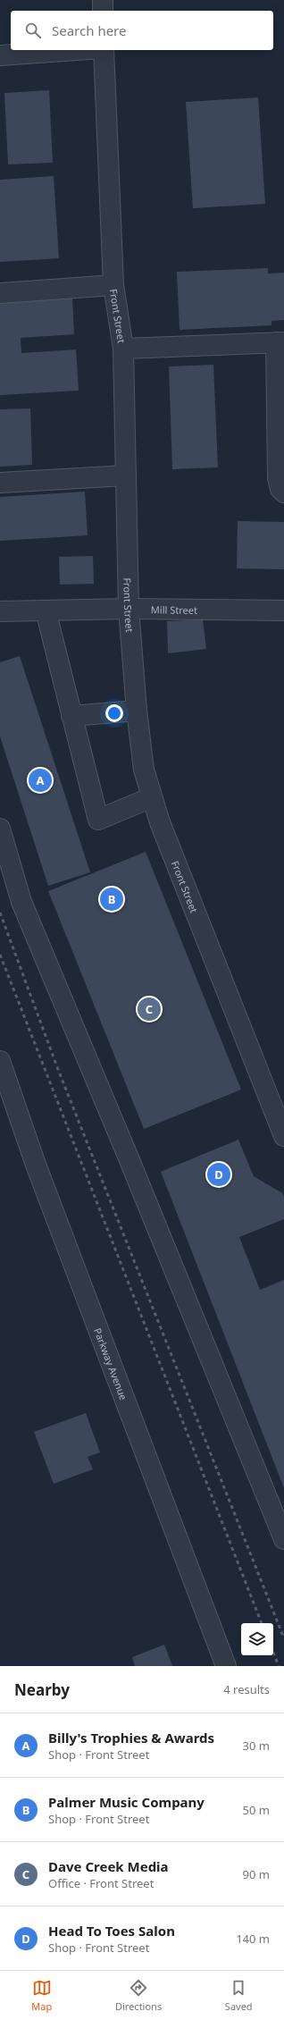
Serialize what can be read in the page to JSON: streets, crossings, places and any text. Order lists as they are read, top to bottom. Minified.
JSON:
{"streets":{"street":["Front Street","Mill Street","Parkway Avenue"]},"crossings":[["Front Street","Mill Street"]],"page":{"search":"Search here","pins":["A","B","C","D"],"heading":["Nearby","4 results"],"list":[{"mark":"A","name":"Billy's Trophies & Awards","note":"Shop · Front Street","value":"30 m"},{"mark":"B","name":"Palmer Music Company","note":"Shop · Front Street","value":"50 m"},{"mark":"C","name":"Dave Creek Media","note":"Office · Front Street","value":"90 m"},{"mark":"D","name":"Head To Toes Salon","note":"Shop · Front Street","value":"140 m"}],"nav":["Map","Directions","Saved"]}}
